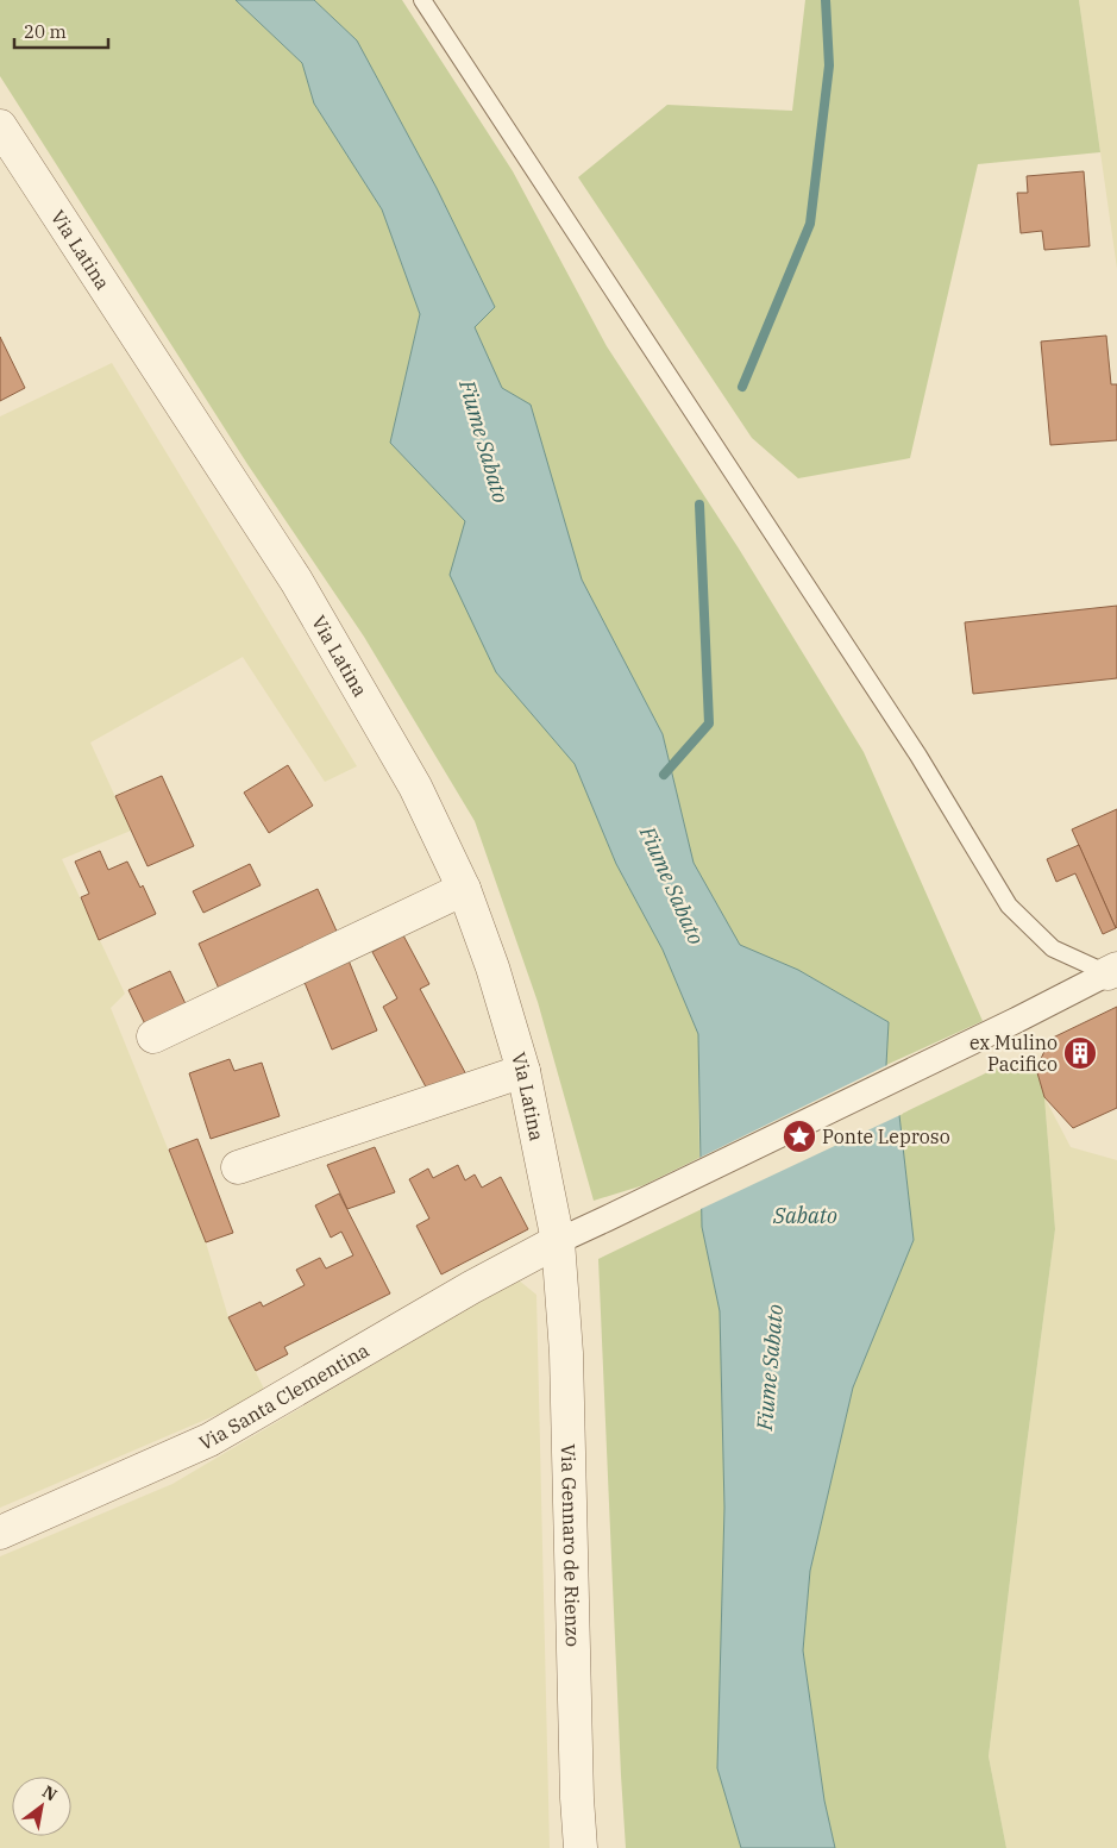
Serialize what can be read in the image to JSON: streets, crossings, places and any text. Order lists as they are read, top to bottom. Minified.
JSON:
{"streets":{"street":["Via Latina","Via Santa Clementina","Via Gennaro de Rienzo"]},"crossings":[["Via Latina","Via Santa Clementina"],["Via Latina","Via Gennaro de Rienzo"],["Via Santa Clementina","Via Gennaro de Rienzo"]],"water":["Fiume Sabato","Sabato"],"places":{"building":["ex Mulino Pacifico"],"place":["Ponte Leproso"]},"scale_bar":"20 m","north":"top right"}
